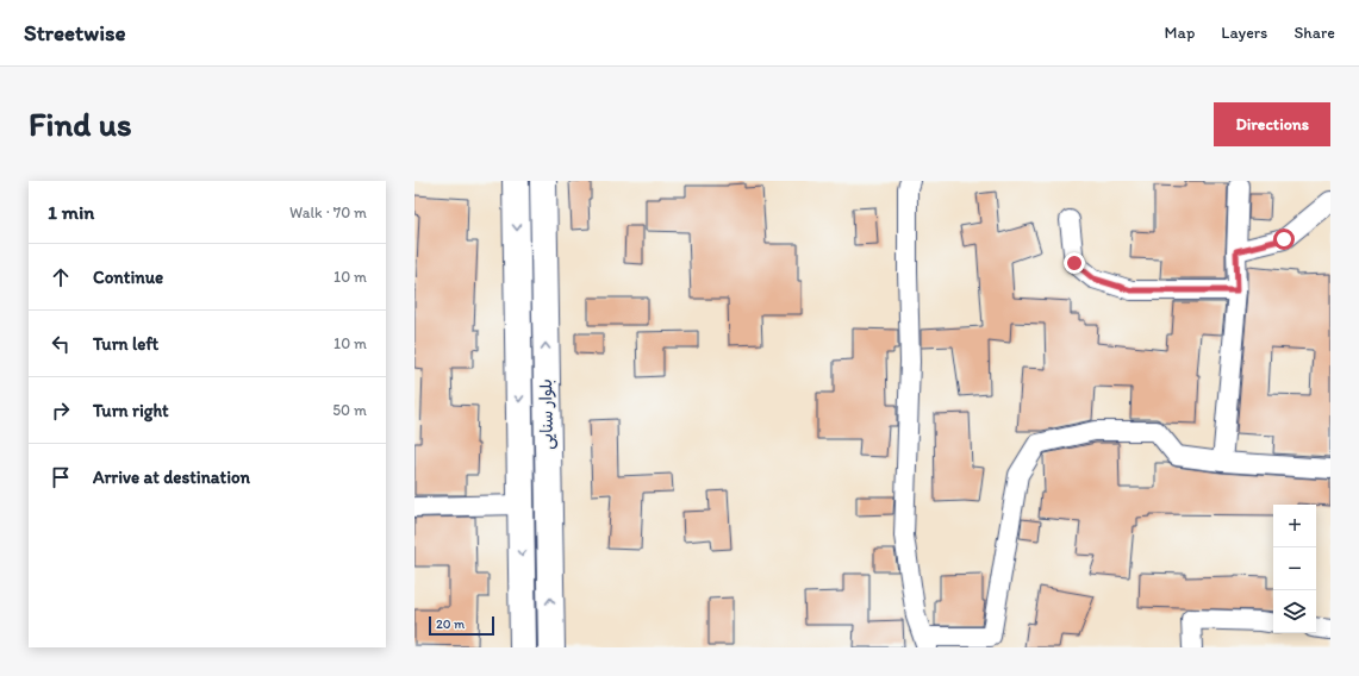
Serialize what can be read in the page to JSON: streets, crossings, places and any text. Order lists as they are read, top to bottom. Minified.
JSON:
{"streets":{"main road":["بلوار سنایی"]},"scale_bar":"20 m","page":{"header":"Streetwise","nav":["Map","Layers","Share"],"buttons":"Directions","title":"Find us","heading":["1 min","Walk · 70 m"],"list":[["Continue","10 m"],["Turn left","10 m"],["Turn right","50 m"],"Arrive at destination"],"map_buttons":["+","−"],"scale":"20 m"}}
